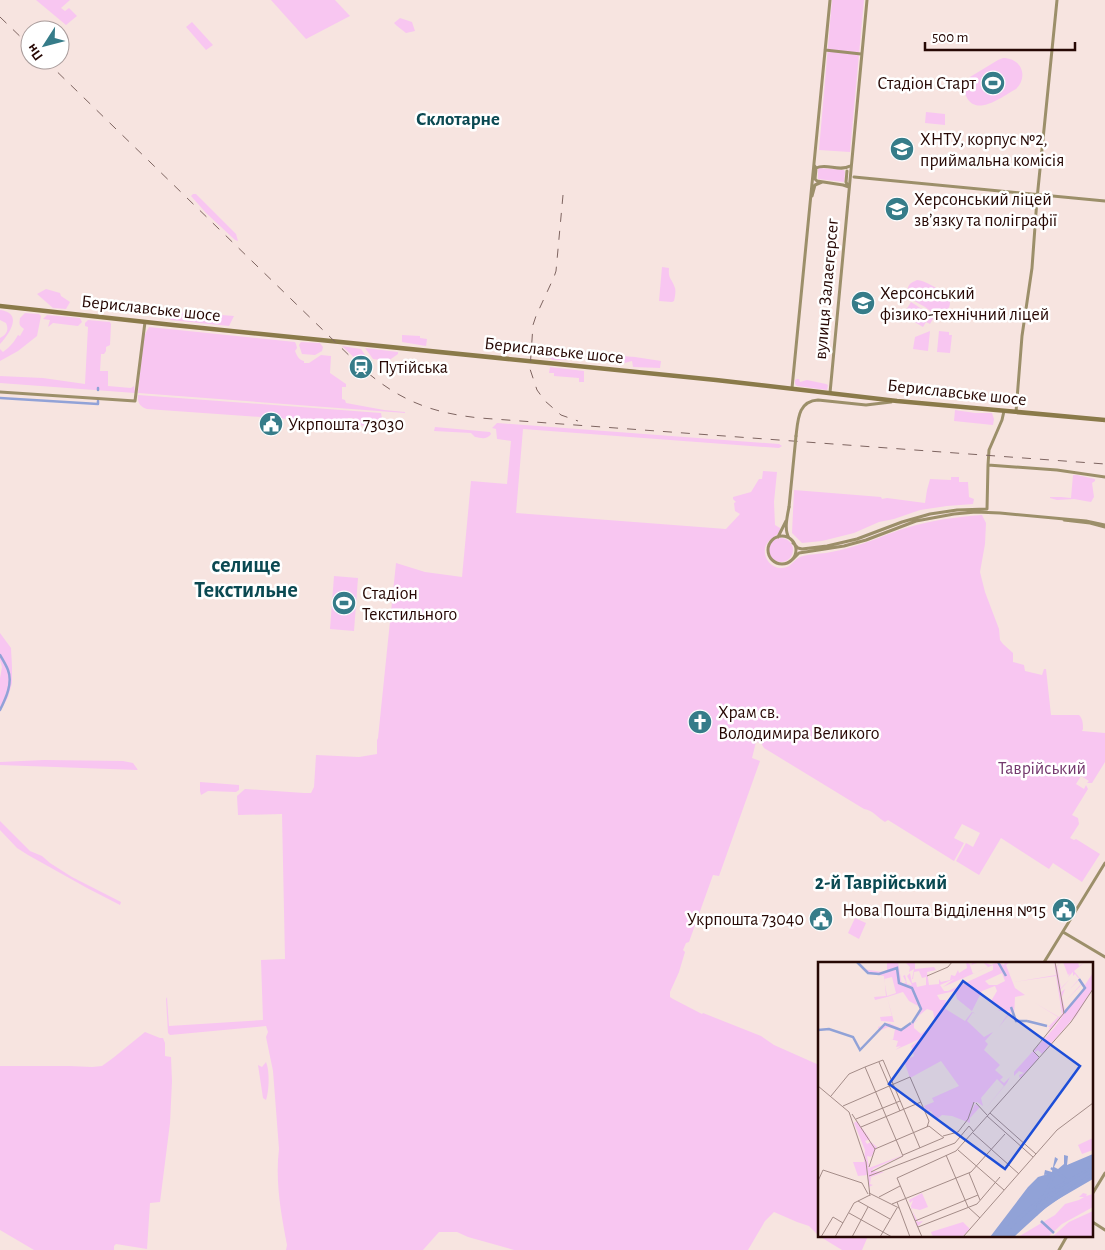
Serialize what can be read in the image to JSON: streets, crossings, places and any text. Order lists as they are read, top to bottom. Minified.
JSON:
{"streets":{"main road":["Бериславське шосе"],"street":["вулиця Залаегерсег"]},"crossings":[["вулиця Залаегерсег","Бериславське шосе"]],"districts":["Склотарне","селище Текстильне","2-й Таврійський"],"parks":["Таврійський"],"places":{"sports":["Стадіон Старт","Стадіон Текстильного"],"school or university":["ХНТУ, корпус №2, приймальна комісія","Херсонський ліцей зв’язку та поліграфії","Херсонський фізико-технічний ліцей"],"station":["Путійська"],"public building":["Укрпошта 73030","Нова Пошта Відділення №15","Укрпошта 73040"],"church":["Храм св. Володимира Великого"]},"scale_bar":"500 m","north":"bottom left"}
